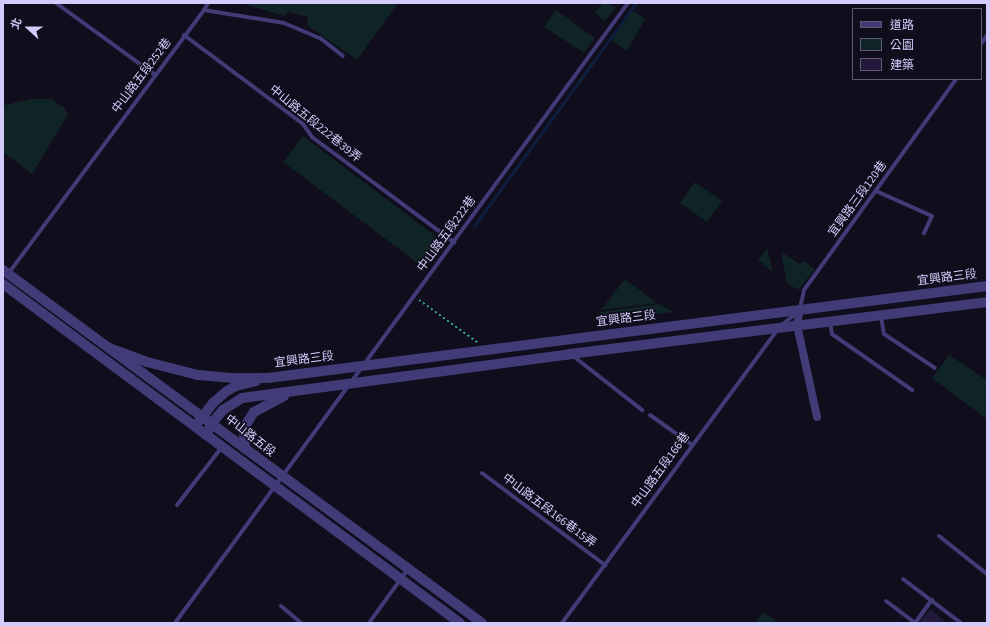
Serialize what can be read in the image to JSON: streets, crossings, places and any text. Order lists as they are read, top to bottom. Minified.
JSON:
{"streets":{"street":["宜興路三段","中山路五段"],"lane":["中山路五段252巷","中山路五段222巷39弄","宜興路三段120巷","中山路五段222巷","中山路五段166巷","中山路五段166巷15弄"]},"crossings":[["中山路五段252巷","中山路五段222巷39弄"],["中山路五段252巷","中山路五段"],["中山路五段222巷39弄","中山路五段222巷"],["宜興路三段120巷","宜興路三段"],["中山路五段222巷","宜興路三段"],["中山路五段222巷","中山路五段"],["宜興路三段","中山路五段"],["中山路五段166巷","中山路五段166巷15弄"]],"legend":["道路","公園","建築"],"north":"left"}
